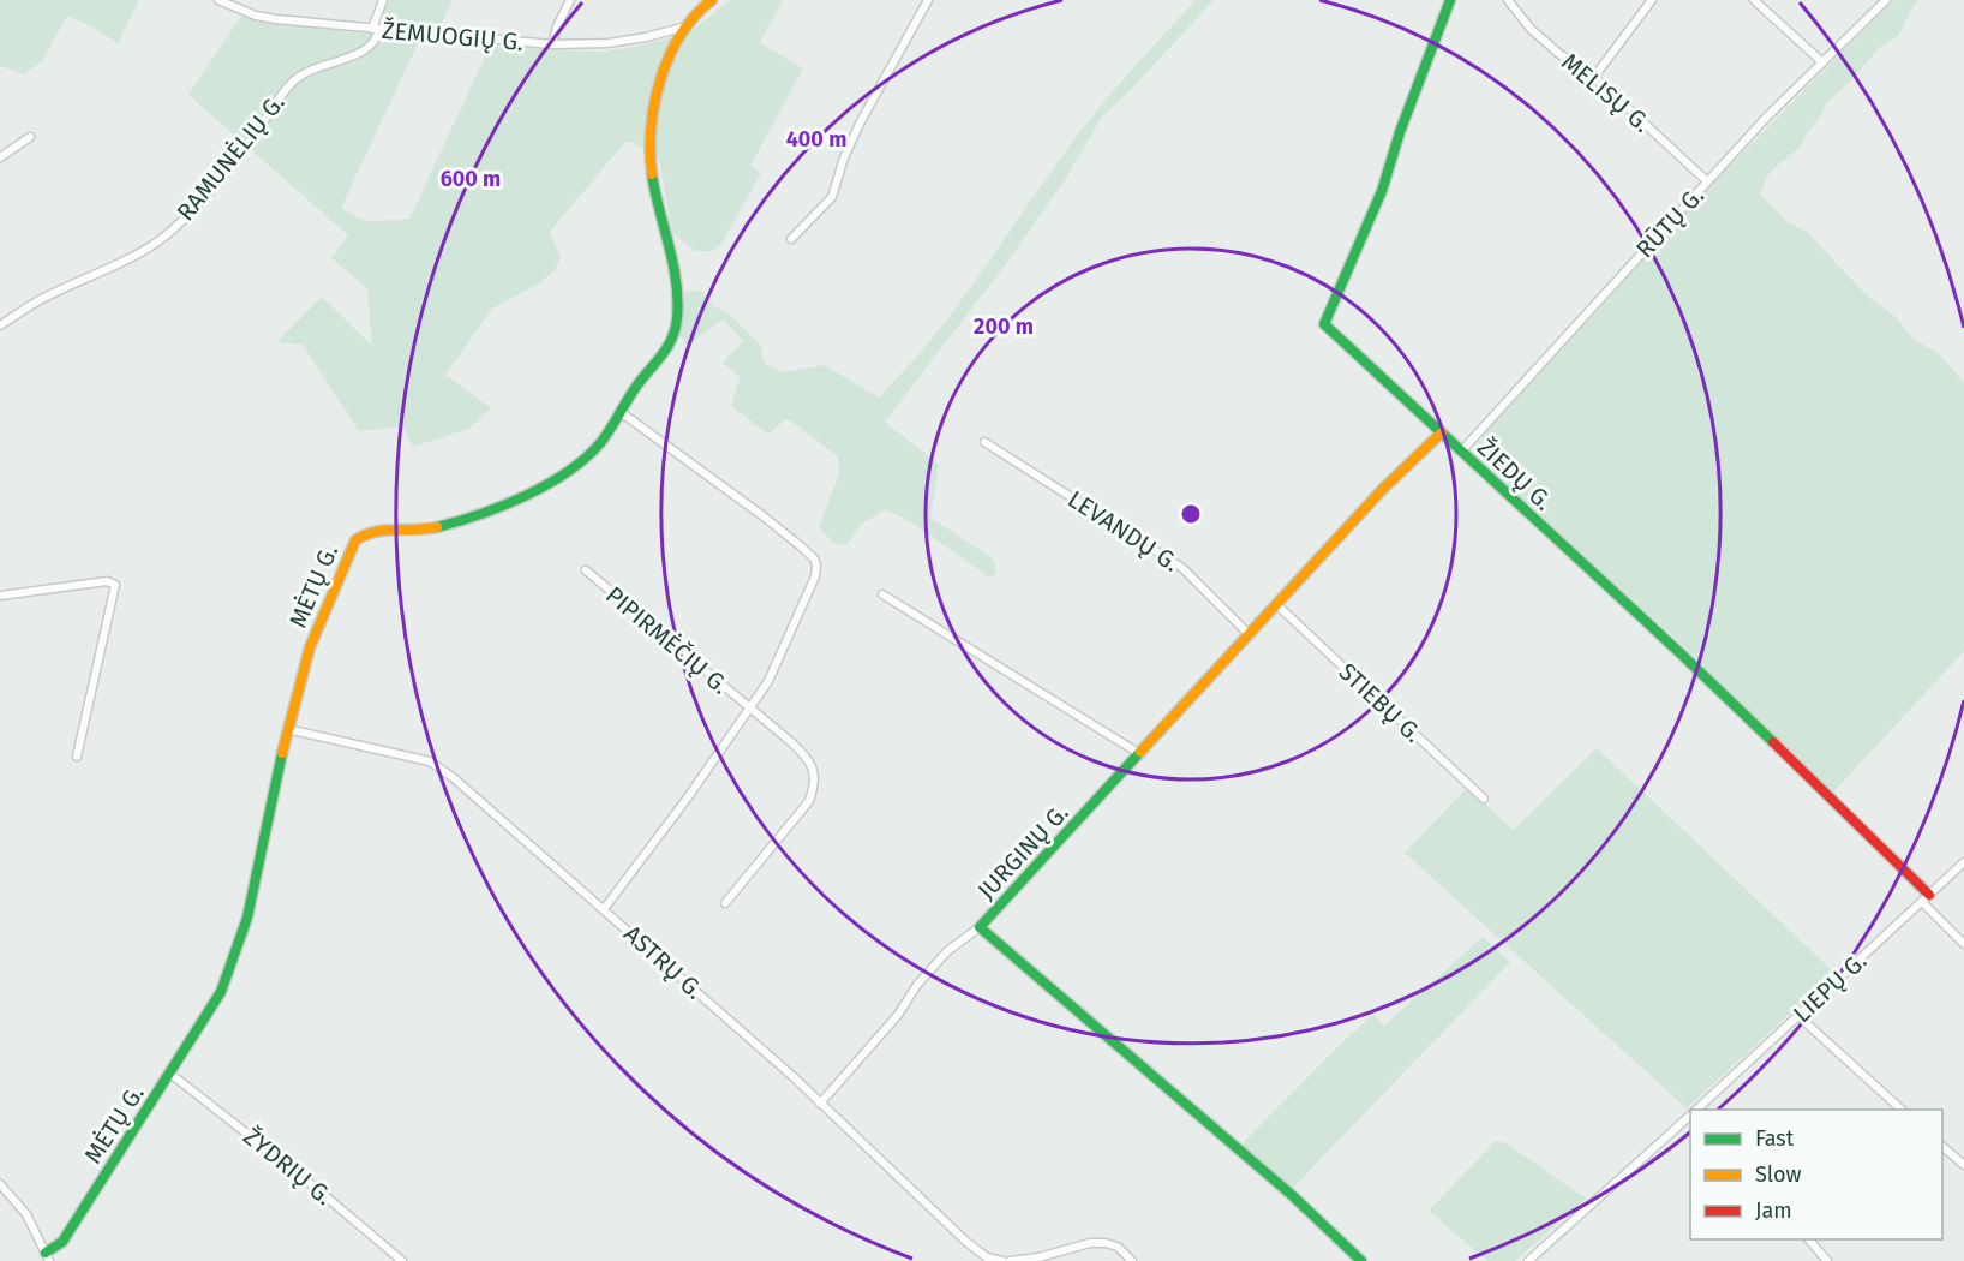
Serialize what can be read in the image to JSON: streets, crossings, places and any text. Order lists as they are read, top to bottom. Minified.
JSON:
{"streets":{"street":["ŽEMUOGIŲ G.","MELISŲ G.","RAMUNĖLIŲ G.","RŪTŲ G.","ŽIEDŲ G.","LEVANDŲ G.","MĖTŲ G.","PIPIRMĖČIŲ G.","STIEBŲ G.","JURGINŲ G.","ASTRŲ G.","LIEPŲ G.","ŽYDRIŲ G."]},"crossings":[["ŽEMUOGIŲ G.","RAMUNĖLIŲ G."],["ŽEMUOGIŲ G.","MĖTŲ G."],["MELISŲ G.","RŪTŲ G."],["RŪTŲ G.","ŽIEDŲ G."],["ŽIEDŲ G.","JURGINŲ G."],["ŽIEDŲ G.","LIEPŲ G."],["LEVANDŲ G.","JURGINŲ G."],["MĖTŲ G.","ASTRŲ G."],["MĖTŲ G.","ŽYDRIŲ G."],["STIEBŲ G.","JURGINŲ G."]],"legend":["Fast","Slow","Jam"],"rings":["400 m","600 m","200 m"]}
